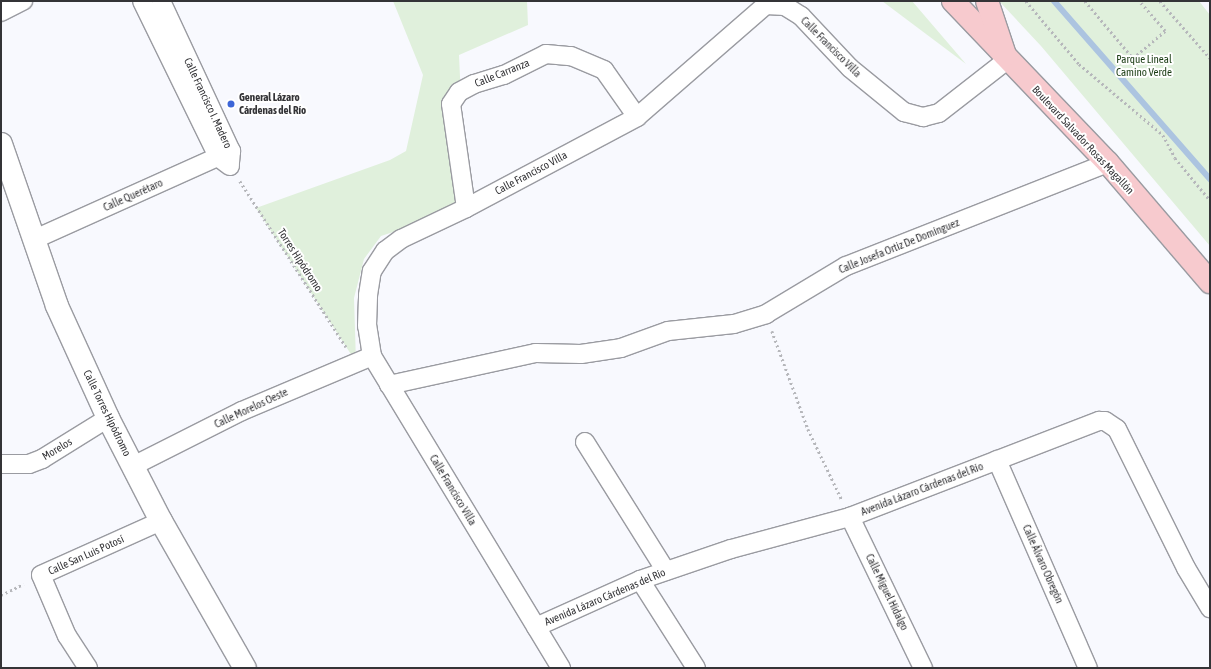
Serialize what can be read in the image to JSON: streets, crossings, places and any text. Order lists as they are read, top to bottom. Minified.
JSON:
{"streets":{"highway":["Boulevard Salvador Rosas Magallón"],"street":["Calle Francisco Villa","Calle Carranza","Calle Francisco I. Madero","Calle Querétaro","Calle Josefa Ortiz De Domínguez","Calle Morelos Oeste","Calle Torres Hipódromo","Morelos","Avenida Lázaro Cárdenas del Río","Calle San Luis Potosí","Calle Álvaro Obregón","Calle Miguel Hidalgo"],"path":["Torres Hipódromo"]},"crossings":[["Calle Francisco Villa","Calle Carranza"],["Calle Francisco Villa","Boulevard Salvador Rosas Magallón"],["Calle Francisco Villa","Calle Josefa Ortiz De Domínguez"],["Calle Francisco Villa","Torres Hipódromo"],["Calle Francisco Villa","Calle Morelos Oeste"],["Calle Francisco Villa","Avenida Lázaro Cárdenas del Río"],["Calle Francisco I. Madero","Calle Querétaro"],["Calle Francisco I. Madero","Torres Hipódromo"],["Boulevard Salvador Rosas Magallón","Calle Josefa Ortiz De Domínguez"],["Calle Querétaro","Torres Hipódromo"],["Calle Querétaro","Calle Torres Hipódromo"],["Torres Hipódromo","Calle Morelos Oeste"],["Calle Morelos Oeste","Calle Torres Hipódromo"],["Calle Torres Hipódromo","Morelos"],["Calle Torres Hipódromo","Calle San Luis Potosí"],["Avenida Lázaro Cárdenas del Río","Calle Álvaro Obregón"],["Avenida Lázaro Cárdenas del Río","Calle Miguel Hidalgo"]],"parks":["Parque Lineal Camino Verde"],"places":["General Lázaro Cárdenas del Río"]}
